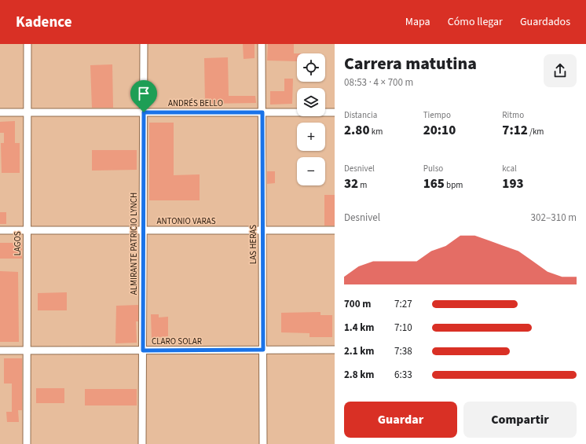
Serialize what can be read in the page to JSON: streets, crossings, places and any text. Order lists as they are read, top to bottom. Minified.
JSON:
{"streets":{"street":["ANDRÉS BELLO","ANTONIO VARAS","LAGOS","ALMIRANTE PATRICIO LYNCH","LAS HERAS","CLARO SOLAR"]},"crossings":[["ANDRÉS BELLO","LAGOS"],["ANDRÉS BELLO","ALMIRANTE PATRICIO LYNCH"],["ANDRÉS BELLO","LAS HERAS"],["ANTONIO VARAS","LAGOS"],["ANTONIO VARAS","ALMIRANTE PATRICIO LYNCH"],["ANTONIO VARAS","LAS HERAS"],["LAGOS","CLARO SOLAR"],["ALMIRANTE PATRICIO LYNCH","CLARO SOLAR"],["LAS HERAS","CLARO SOLAR"]],"page":{"header":"Kadence","nav":["Mapa","Cómo llegar","Guardados"],"heading":["Carrera matutina","08:53 · 4 × 700 m"],"map_buttons":["+","−"],"stats":[["Distancia","2.80 km"],["Tiempo","20:10"],["Ritmo","7:12 /km"],["Desnivel","32 m"],["Pulso","165 bpm"],["kcal","193"]],"chart":["Desnivel","302–310 m"],"list":[{"name":"700 m","note":"7:27"},{"name":"1.4 km","note":"7:10"},{"name":"2.1 km","note":"7:38"},{"name":"2.8 km","note":"6:33"}],"buttons":["Guardar","Compartir"]}}
